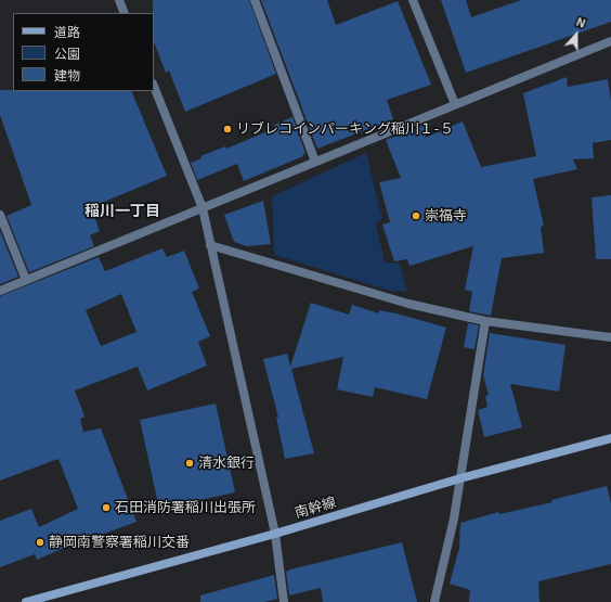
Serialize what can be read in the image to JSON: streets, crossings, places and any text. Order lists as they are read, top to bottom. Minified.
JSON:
{"streets":{"main road":["南幹線"]},"districts":["稲川一丁目"],"places":["リブレコインパーキング稲川１-５","崇福寺","清水銀行","石田消防署稲川出張所","静岡南警察署稲川交番"],"legend":["道路","公園","建物"],"north":"top"}
